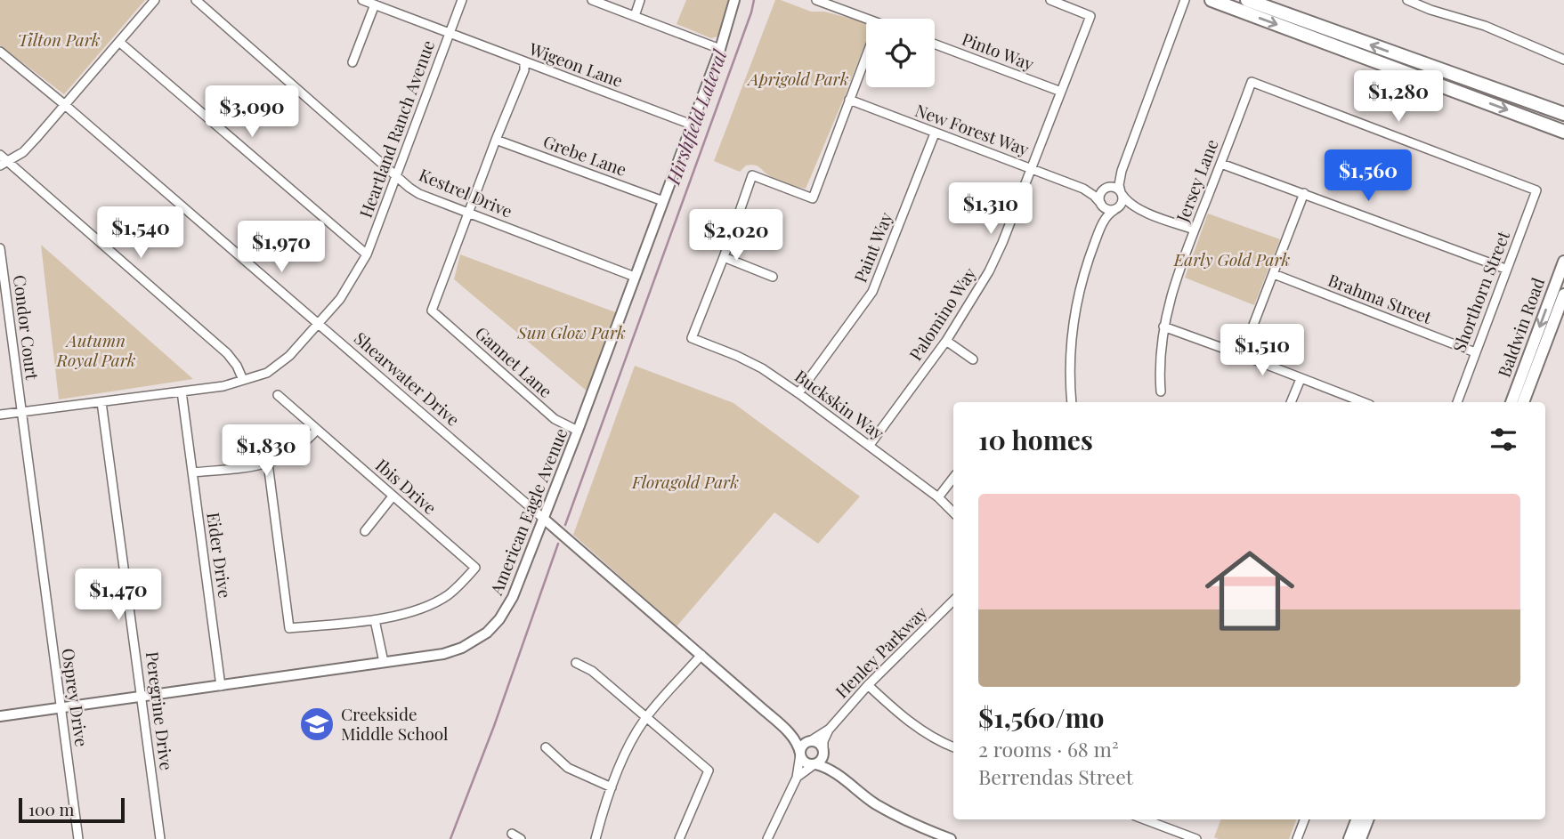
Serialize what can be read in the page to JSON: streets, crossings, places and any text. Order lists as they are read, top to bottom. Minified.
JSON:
{"streets":{"main road":["Baldwin Road"],"street":["Pinto Way","Wigeon Lane","Heartland Ranch Avenue","New Forest Way","Grebe Lane","Jersey Lane","Kestrel Drive","Paint Way","Shorthorn Street","Brahma Street","Palomino Way","Condor Court","Gannet Lane","Shearwater Drive","Buckskin Way","Ibis Drive","American Eagle Avenue","Eider Drive","Henley Parkway","Osprey Drive","Peregrine Drive"]},"crossings":[["Pinto Way","Palomino Way"],["Wigeon Lane","Heartland Ranch Avenue"],["Wigeon Lane","American Eagle Avenue"],["Heartland Ranch Avenue","Kestrel Drive"],["Heartland Ranch Avenue","Condor Court"],["Heartland Ranch Avenue","Shearwater Drive"],["Heartland Ranch Avenue","Eider Drive"],["Heartland Ranch Avenue","Osprey Drive"],["Heartland Ranch Avenue","Peregrine Drive"],["New Forest Way","Paint Way"],["New Forest Way","Palomino Way"],["Grebe Lane","American Eagle Avenue"],["Jersey Lane","Shorthorn Street"],["Kestrel Drive","Gannet Lane"],["Kestrel Drive","American Eagle Avenue"],["Paint Way","Buckskin Way"],["Shorthorn Street","Brahma Street"],["Palomino Way","Buckskin Way"],["Condor Court","Osprey Drive"],["Gannet Lane","American Eagle Avenue"],["Shearwater Drive","American Eagle Avenue"],["Shearwater Drive","Henley Parkway"],["American Eagle Avenue","Eider Drive"],["American Eagle Avenue","Osprey Drive"],["American Eagle Avenue","Peregrine Drive"]],"water":["Hirshfield Lateral"],"parks":["Tilton Park","Aprigold Park","Early Gold Park","Sun Glow Park","Autumn Royal Park","Floragold Park"],"places":{"school or university":["Creekside Middle School"]},"scale_bar":"100 m","page":{"price":["$1,280","$3,090","$1,560","$1,310","$1,540","$2,020","$1,970","$1,510","$1,830","$1,470"],"heading":"10 homes","list":[{"name":"$1,560/mo","note":"2 rooms · 68 m² · Berrendas Street"}],"scale":"100 m"}}
